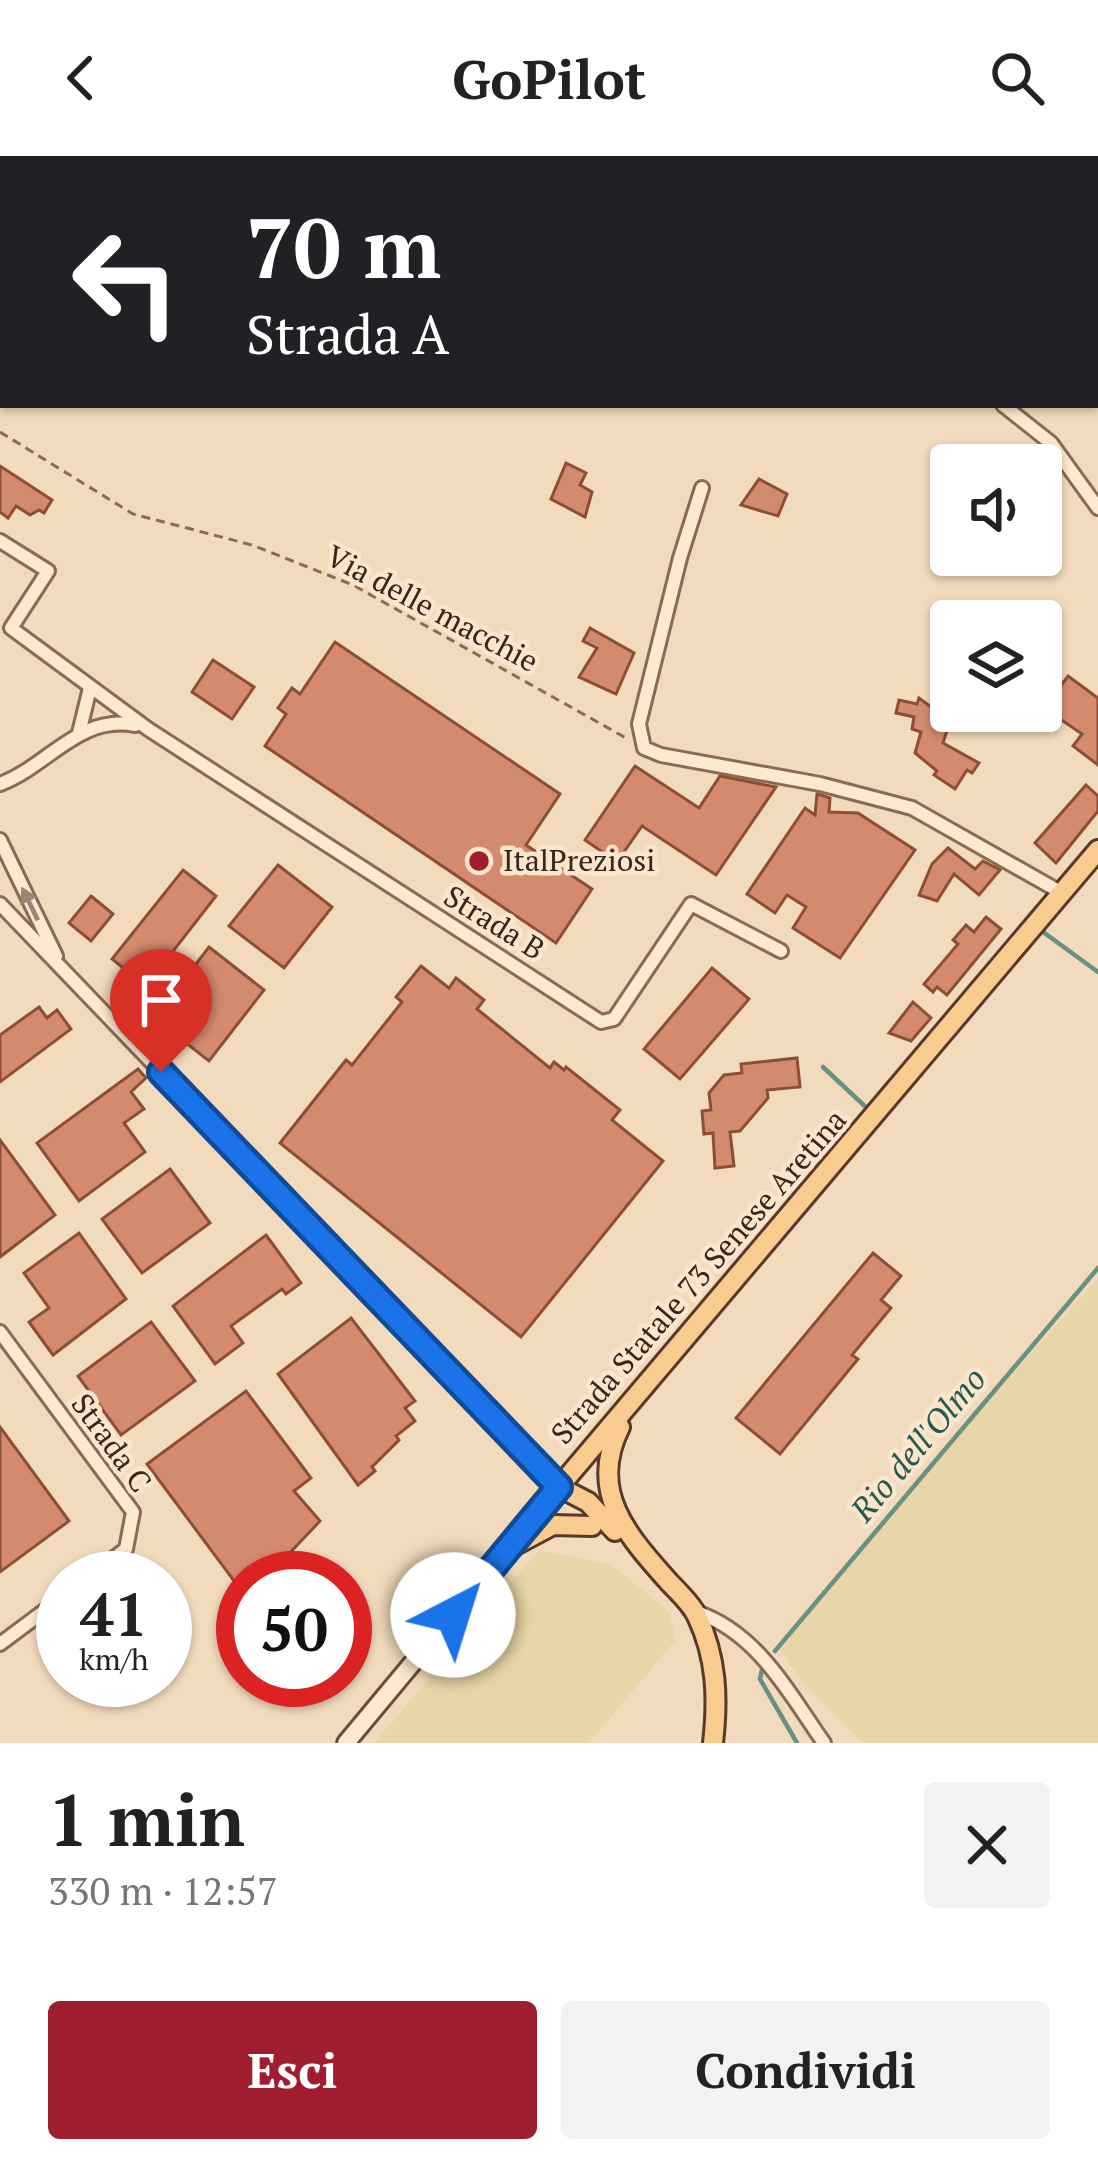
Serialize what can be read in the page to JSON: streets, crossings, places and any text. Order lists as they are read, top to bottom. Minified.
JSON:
{"streets":{"main road":["Strada Statale 73 Senese Aretina"],"street":["Strada B","Strada C"],"path":["Via delle macchie"]},"water":["Rio dell'Olmo"],"places":["ItalPreziosi"],"page":{"header":"GoPilot","turn":["70 m","Strada A"],"speed":"41 km/h","limit":"50","heading":["1 min","330 m · 12:57"],"buttons":["Esci","Condividi"]}}
